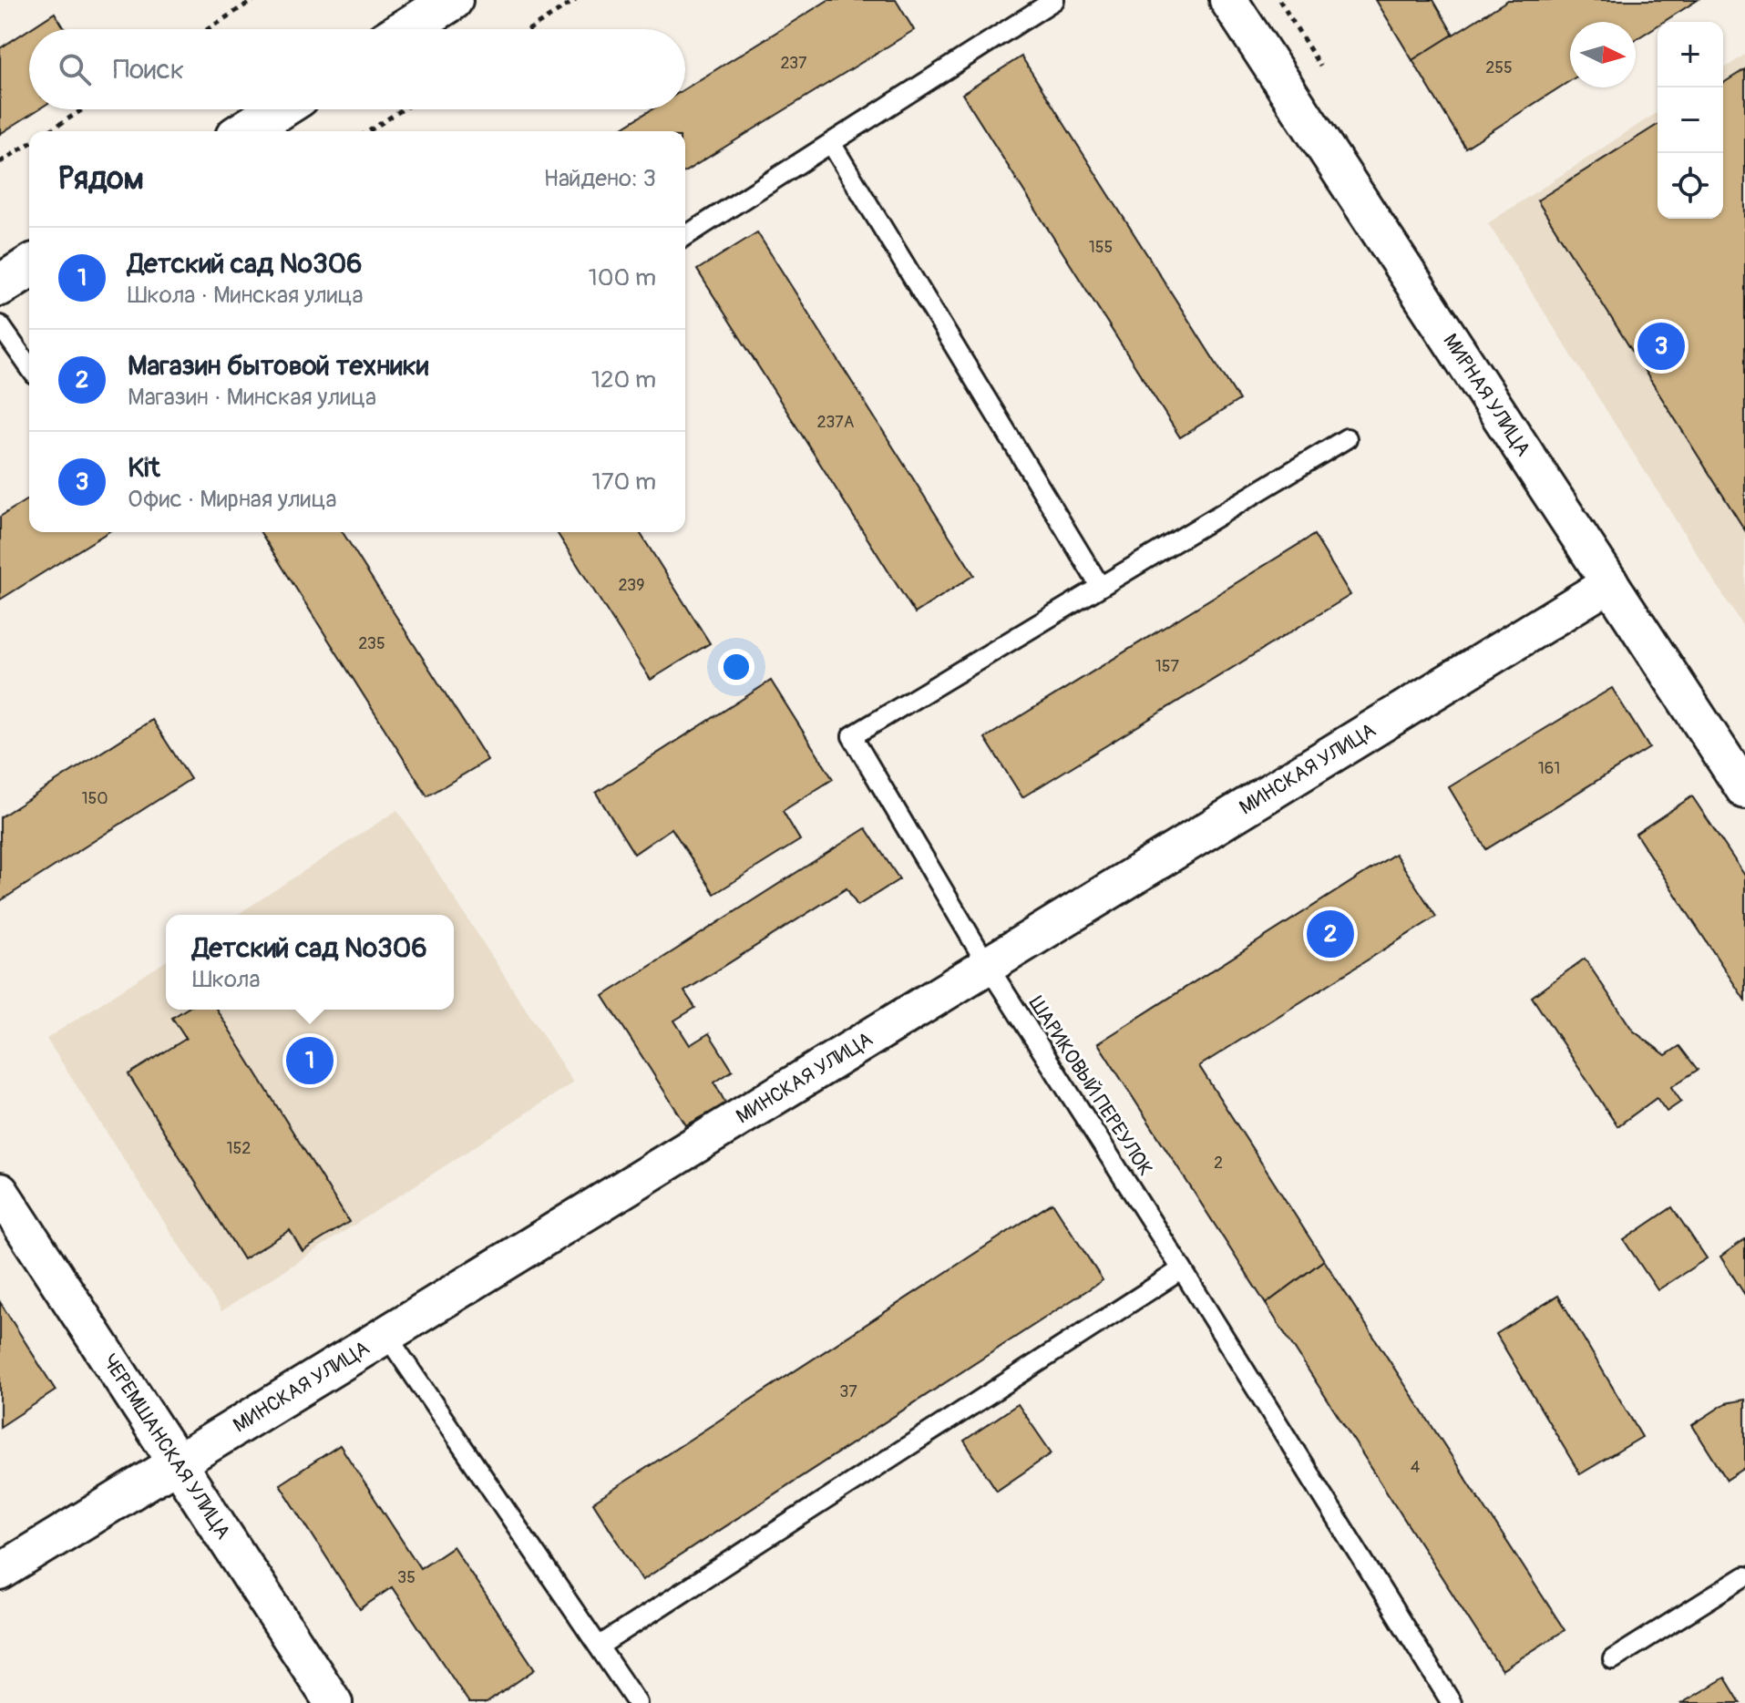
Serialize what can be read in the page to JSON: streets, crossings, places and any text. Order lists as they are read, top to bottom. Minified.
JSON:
{"streets":{"street":["МИРНАЯ УЛИЦА","МИНСКАЯ УЛИЦА","ЧЕРЕМШАНСКАЯ УЛИЦА"],"lane":["ШАРИКОВЫЙ ПЕРЕУЛОК"]},"crossings":[["МИРНАЯ УЛИЦА","МИНСКАЯ УЛИЦА"],["МИНСКАЯ УЛИЦА","ШАРИКОВЫЙ ПЕРЕУЛОК"],["МИНСКАЯ УЛИЦА","ЧЕРЕМШАНСКАЯ УЛИЦА"]],"house_numbers":["237","255","155","237А","239","235","157","161","150","152","2","37","4","35"],"north":"right","page":{"map_buttons":["+","−"],"search":"Поиск","heading":["Рядом","Найдено: 3"],"list":[{"mark":"1","name":"Детский сад №306","note":"Школа · Минская улица","value":"100 m"},{"mark":"2","name":"Магазин бытовой техники","note":"Магазин · Минская улица","value":"120 m"},{"mark":"3","name":"Kit","note":"Офис · Мирная улица","value":"170 m"}],"pins":["3","2","1"],"popup":["Детский сад №306","Школа"]}}
